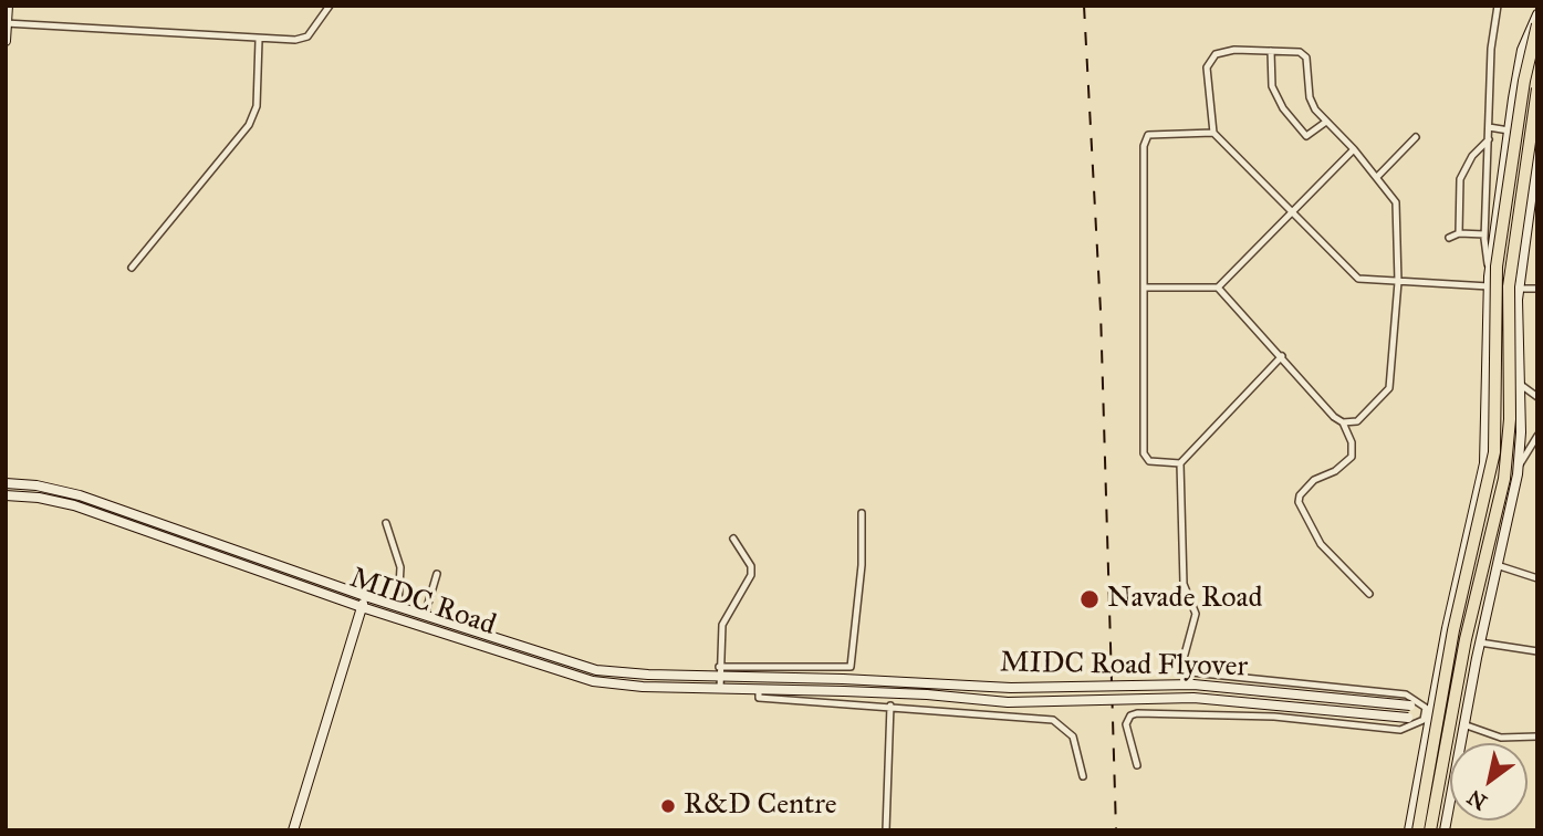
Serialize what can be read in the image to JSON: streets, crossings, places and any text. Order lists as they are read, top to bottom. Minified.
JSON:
{"streets":{"main road":["MIDC Road","MIDC Road Flyover"]},"crossings":[["MIDC Road","MIDC Road Flyover"]],"places":["Navade Road","R&D Centre"],"north":"bottom left"}
